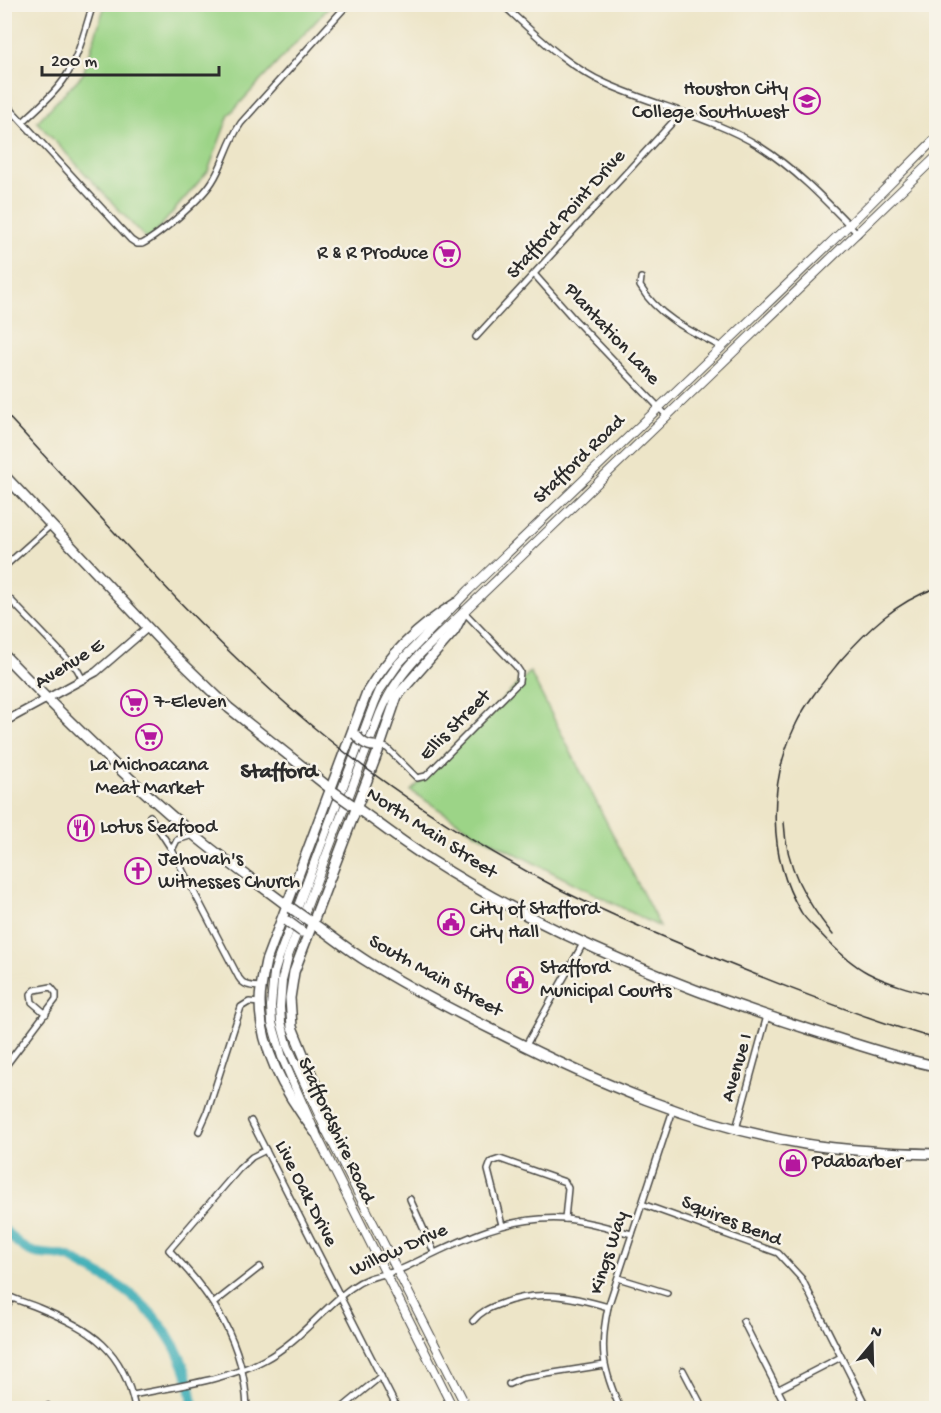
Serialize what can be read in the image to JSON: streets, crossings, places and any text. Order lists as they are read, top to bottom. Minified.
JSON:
{"streets":{"highway":["North Main Street","South Main Street"],"main road":["Stafford Road","Staffordshire Road"],"street":["Stafford Point Drive","Plantation Lane","Avenue E","Ellis Street","Avenue I","Live Oak Drive","Squires Bend","Willow Drive","Kings Way"]},"crossings":[["Stafford Point Drive","Plantation Lane"],["Plantation Lane","Stafford Road"],["Stafford Road","Ellis Street"],["Stafford Road","Staffordshire Road"],["Avenue E","North Main Street"],["Avenue E","South Main Street"],["North Main Street","Avenue I"],["South Main Street","Avenue I"],["South Main Street","Kings Way"],["Staffordshire Road","Willow Drive"],["Live Oak Drive","Willow Drive"],["Squires Bend","Kings Way"],["Willow Drive","Kings Way"]],"districts":["Stafford"],"places":{"school or university":["Houston City College Southwest"],"supermarket":["R & R Produce","7-Eleven","La Michoacana Meat Market"],"restaurant":["Lotus Seafood"],"church":["Jehovah's Witnesses Church"],"public building":["City of Stafford City Hall","Stafford Municipal Courts"],"shop":["Pdabarber"]},"scale_bar":"200 m","north":"top"}
